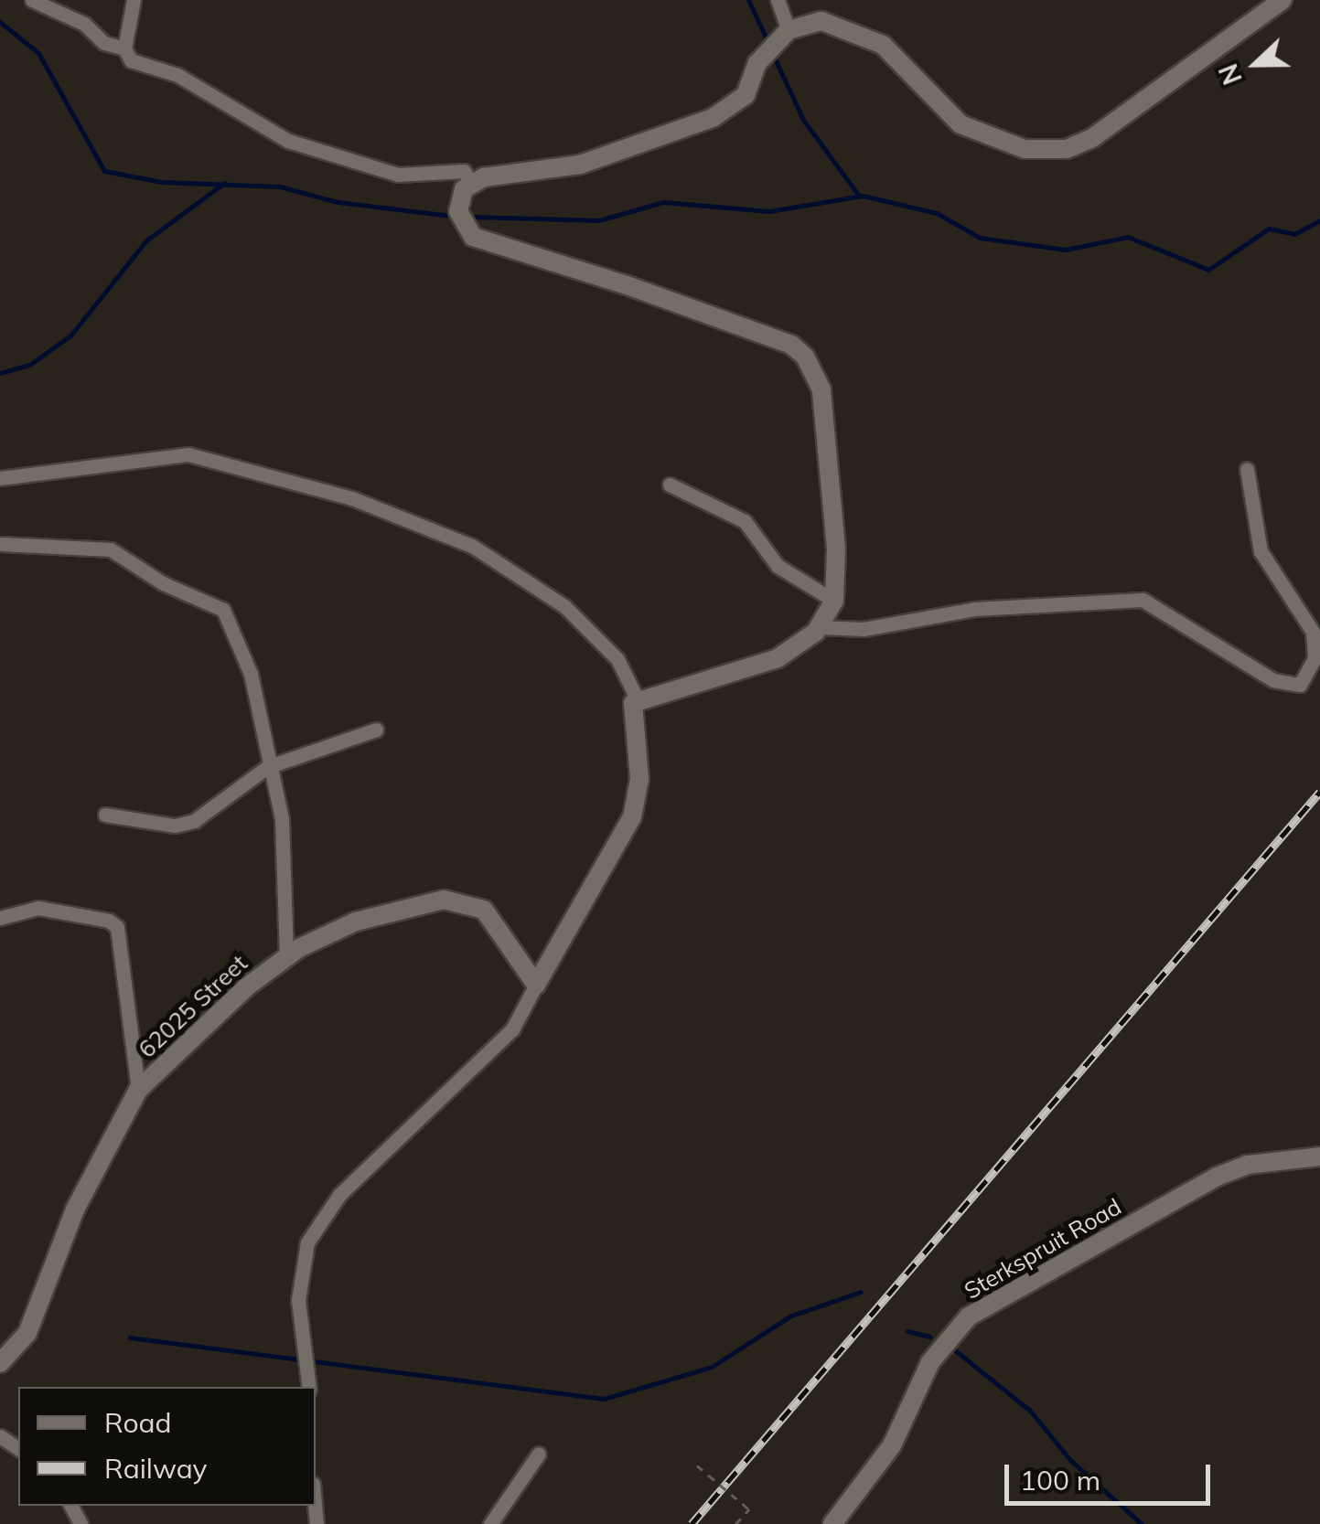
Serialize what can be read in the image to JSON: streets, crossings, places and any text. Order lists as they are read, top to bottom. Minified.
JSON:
{"streets":{"street":["62025 Street","Sterkspruit Road"]},"legend":["Road","Railway"],"scale_bar":"100 m","north":"left"}
